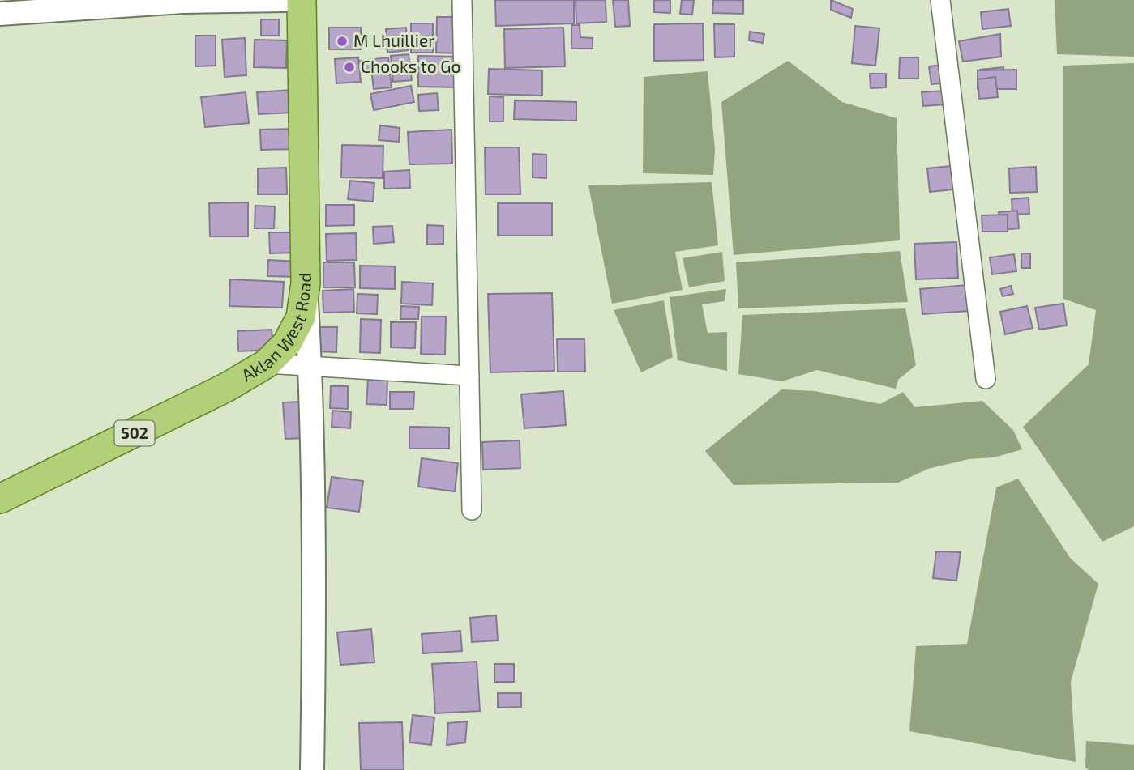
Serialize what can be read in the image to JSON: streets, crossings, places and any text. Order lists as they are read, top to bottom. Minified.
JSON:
{"streets":{"main road":["Aklan West Road","502"]},"places":["M Lhuillier","Chooks to Go"]}
